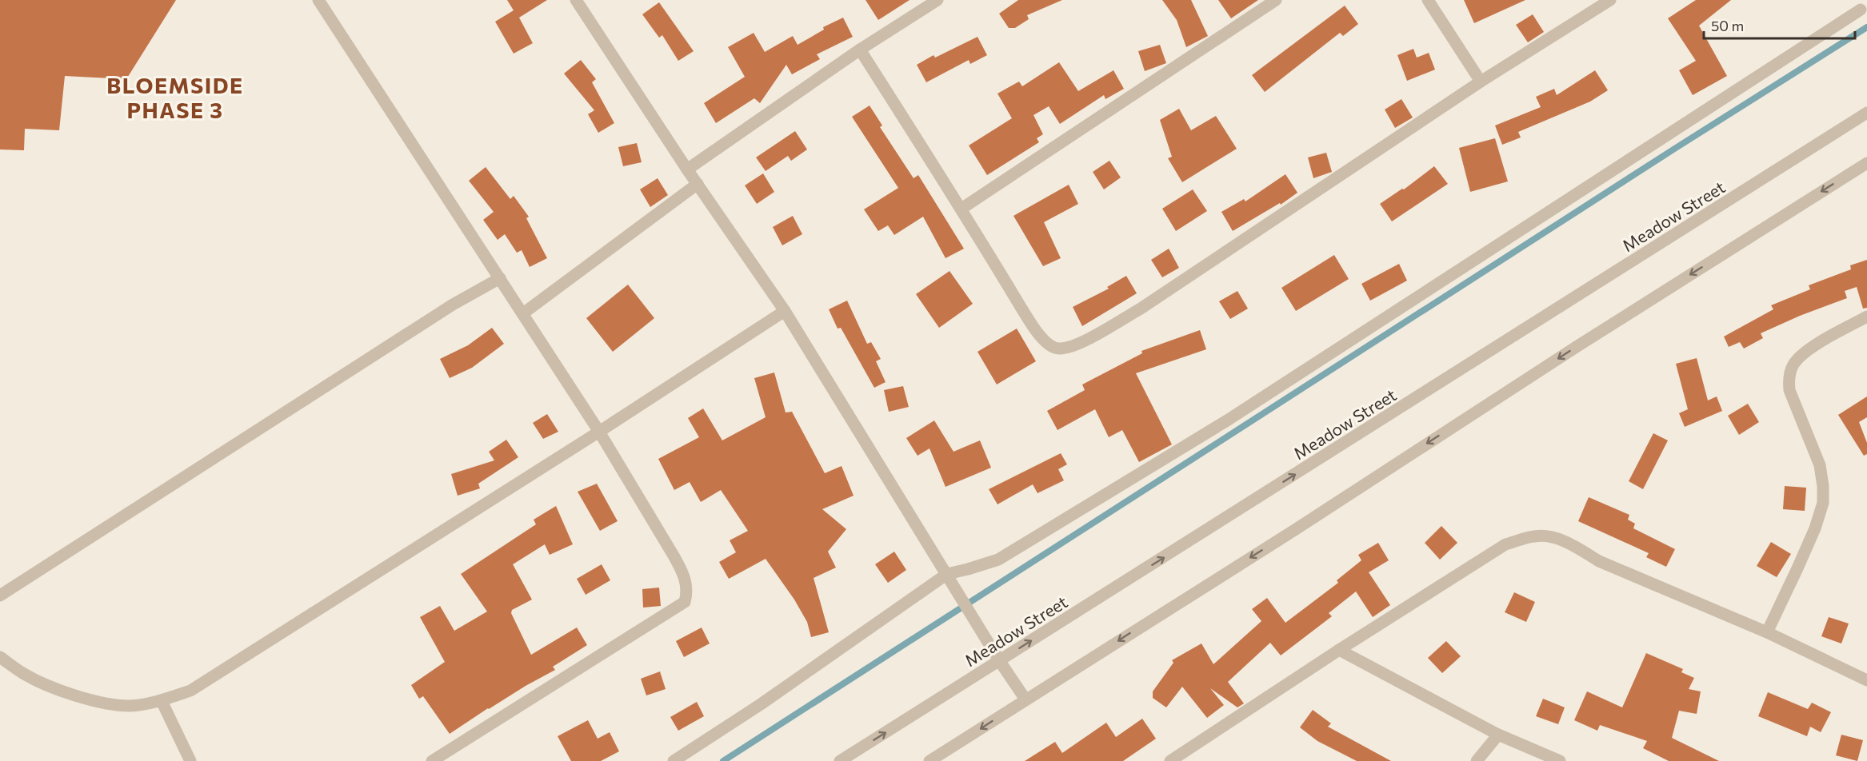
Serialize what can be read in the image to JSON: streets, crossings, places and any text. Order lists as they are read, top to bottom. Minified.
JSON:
{"streets":{"street":["Meadow Street"]},"districts":["BLOEMSIDE PHASE 3"],"scale_bar":"50 m"}
